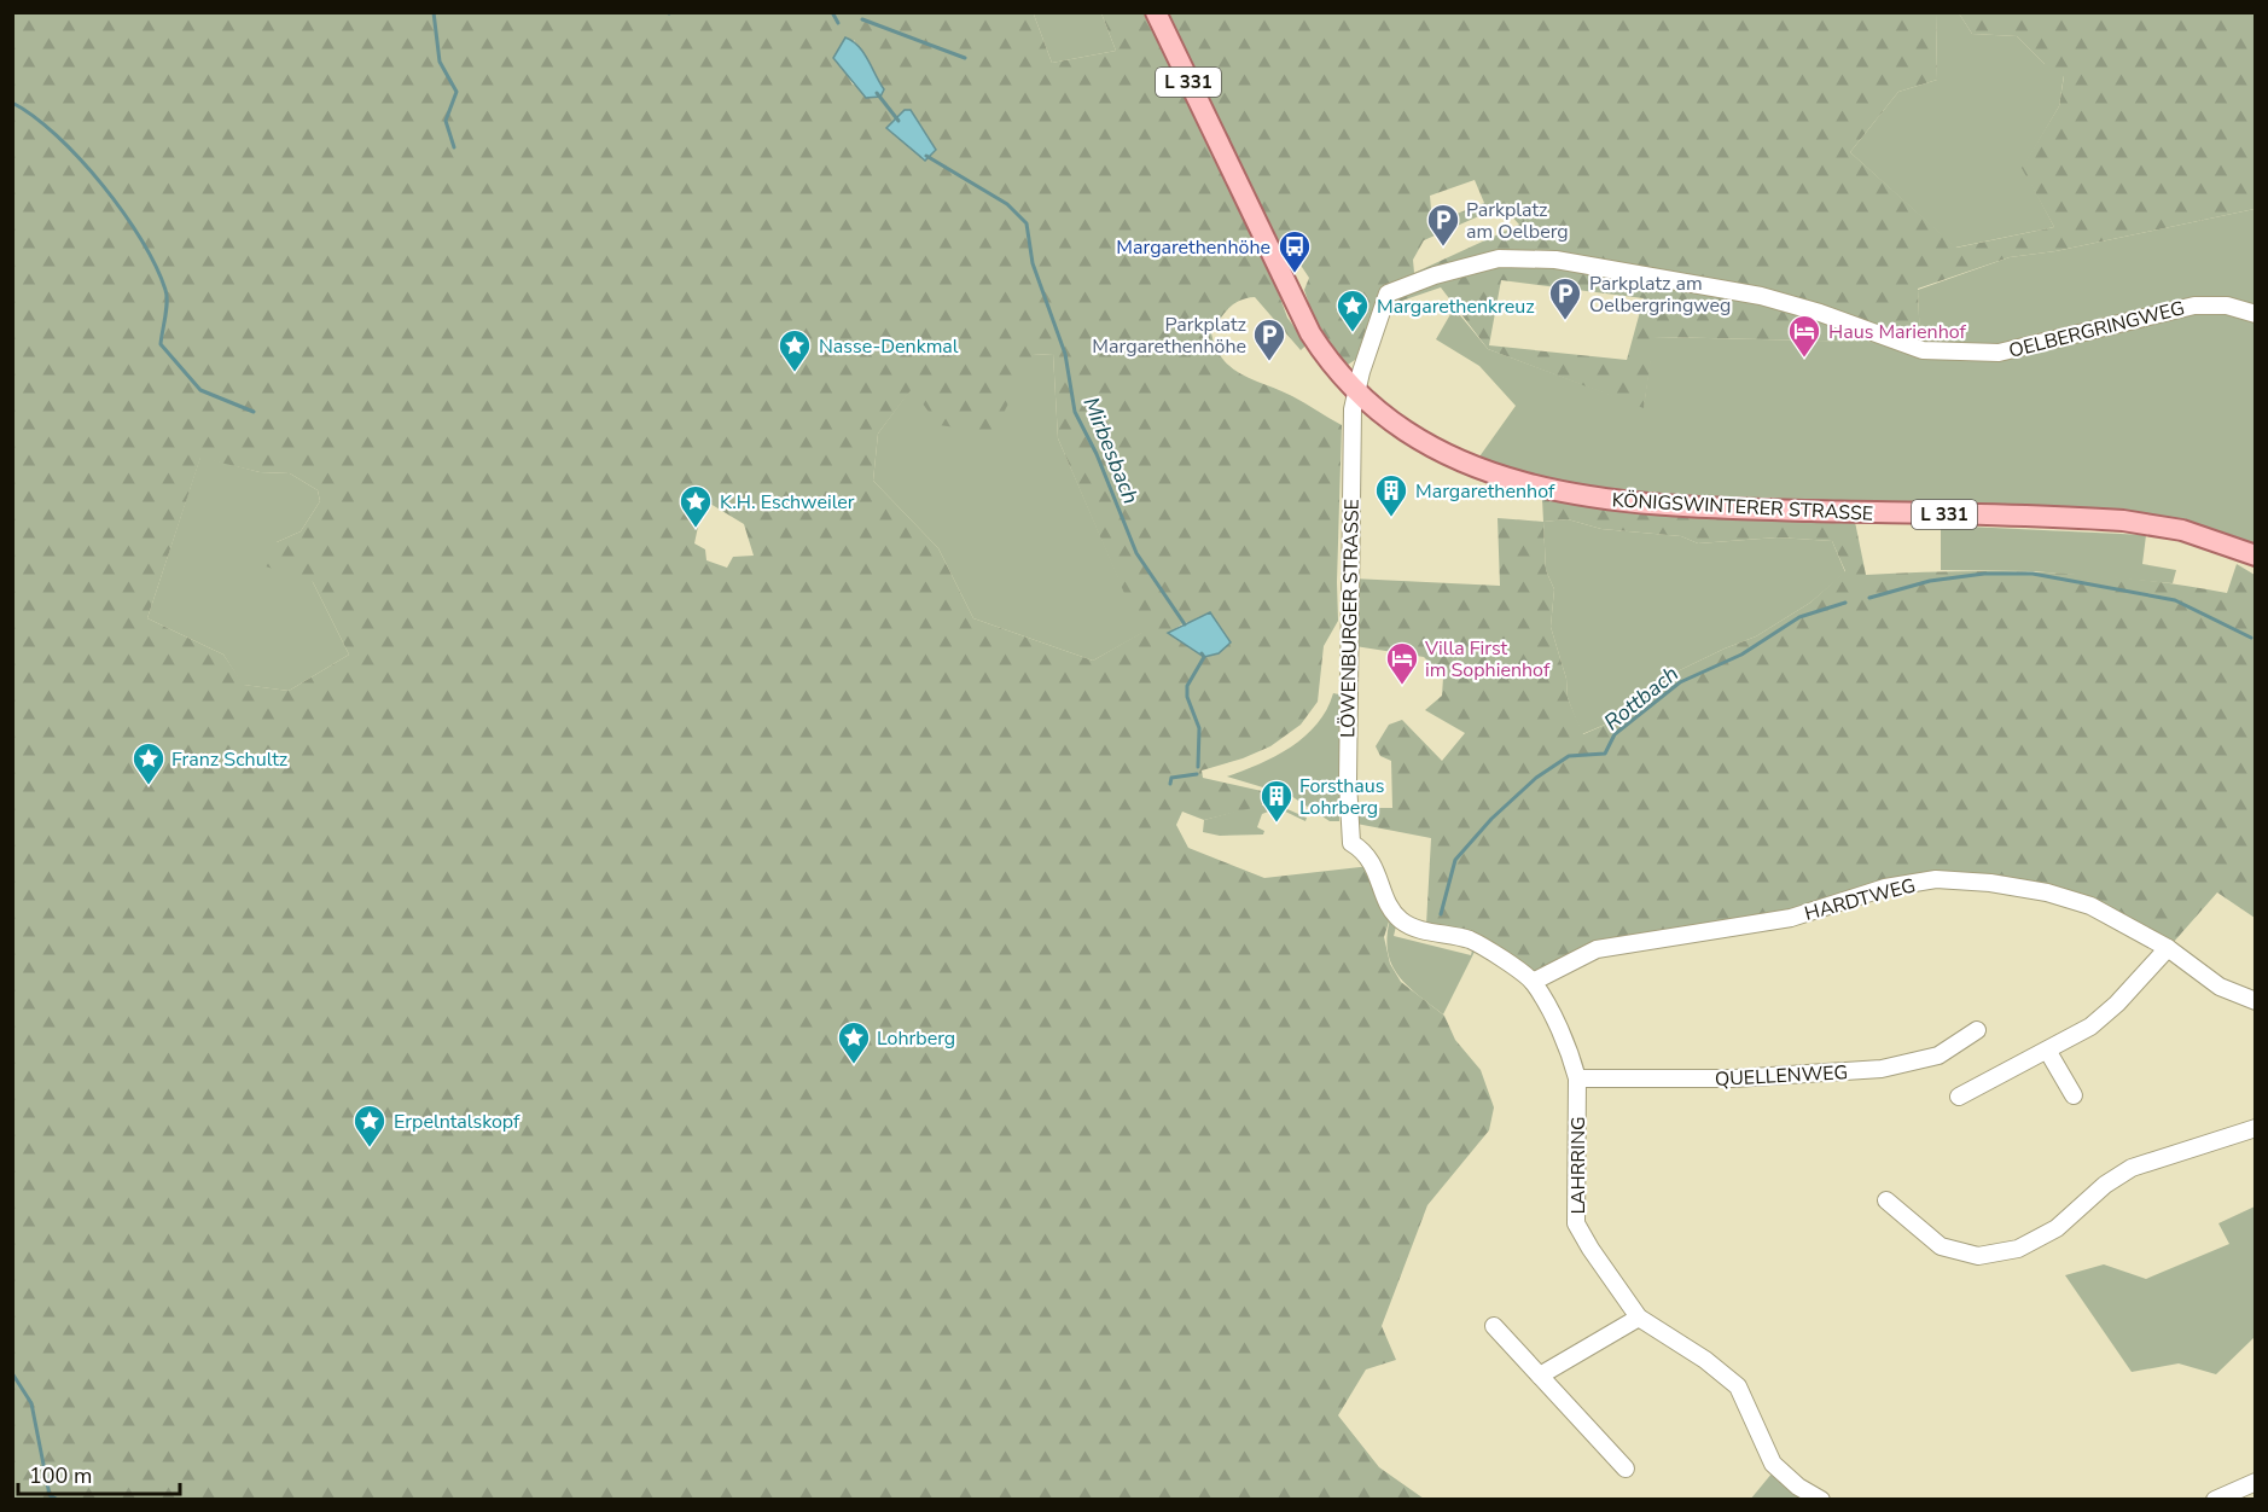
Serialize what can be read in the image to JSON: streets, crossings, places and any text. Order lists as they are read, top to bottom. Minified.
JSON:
{"streets":{"main road":["L 331","KÖNIGSWINTERER STRASSE"],"street":["OELBERGRINGWEG","LÖWENBURGER STRASSE","HARDTWEG","QUELLENWEG","LAHRRING"]},"crossings":[["OELBERGRINGWEG","LÖWENBURGER STRASSE"],["KÖNIGSWINTERER STRASSE","LÖWENBURGER STRASSE"],["LÖWENBURGER STRASSE","LAHRRING"],["HARDTWEG","LAHRRING"],["QUELLENWEG","LAHRRING"]],"water":["Mirbesbach","Rottbach"],"places":{"parking":["Parkplatz am Oelberg","Parkplatz am Oelbergringweg","Parkplatz Margarethenhöhe"],"bus stop":["Margarethenhöhe"],"place":["Margarethenkreuz","Nasse-Denkmal","K.H. Eschweiler","Franz Schultz","Lohrberg","Erpelntalskopf"],"hotel":["Haus Marienhof","Villa First im Sophienhof"],"building":["Margarethenhof","Forsthaus Lohrberg"]},"scale_bar":"100 m"}
